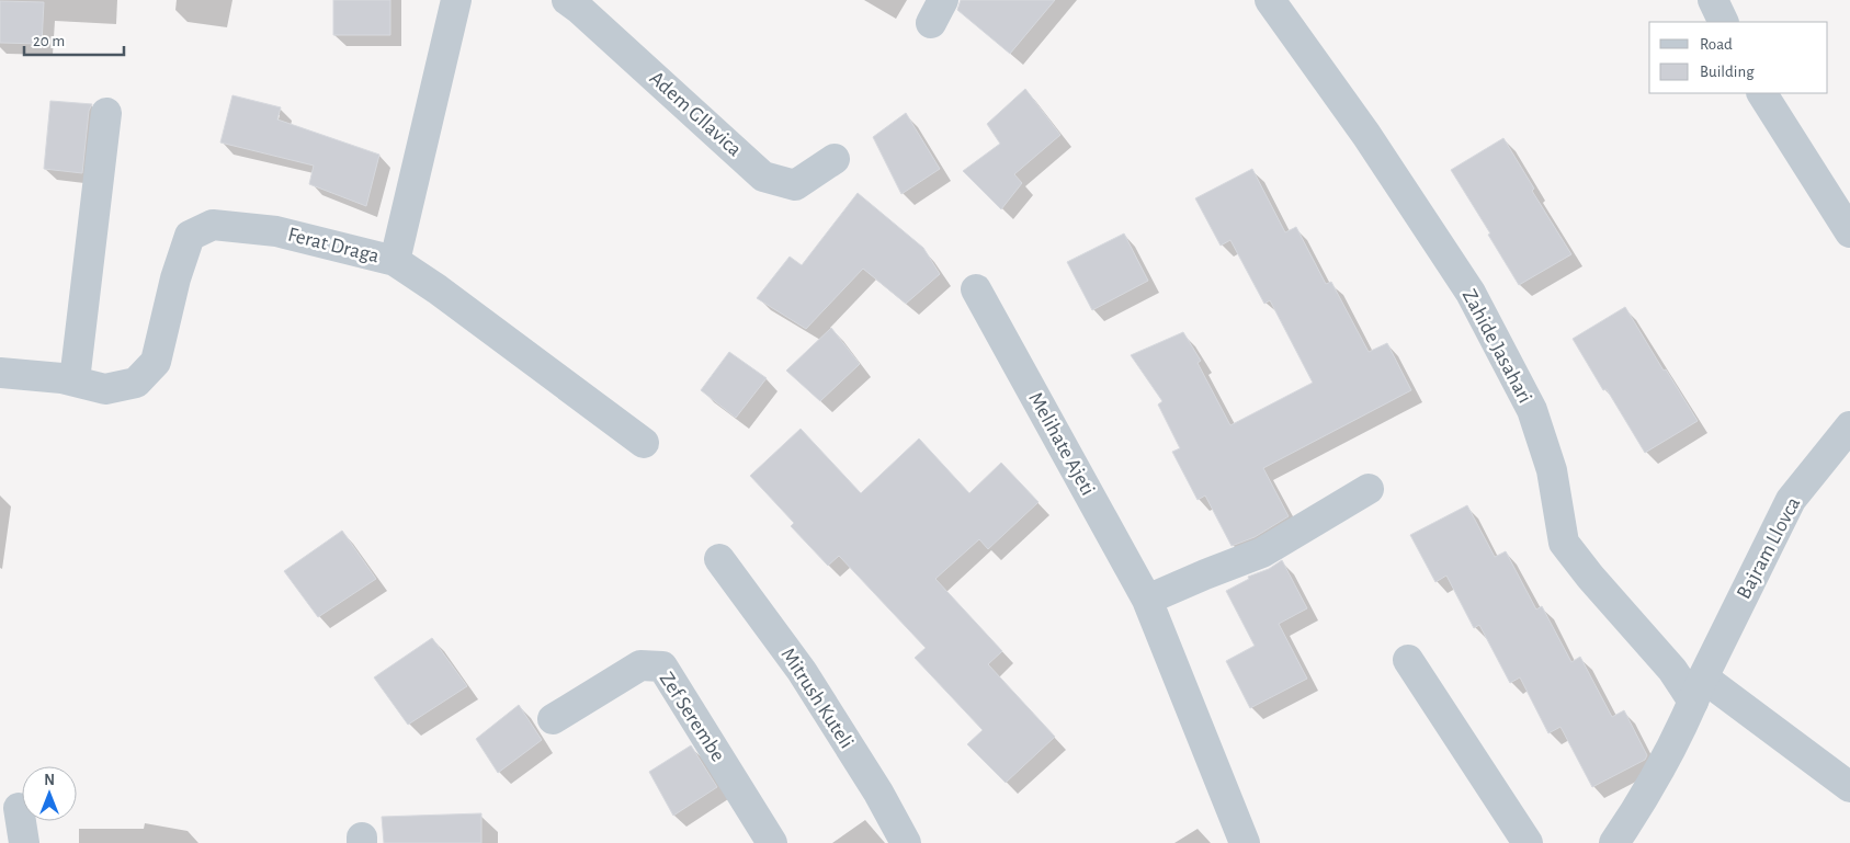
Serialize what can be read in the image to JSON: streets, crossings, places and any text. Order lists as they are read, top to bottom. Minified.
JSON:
{"streets":{"street":["Adem Gllavica","Ferat Draga","Zahide Jasahari","Melihate Ajeti","Bajram Llovca","Mitrush Kuteli","Zef Serembe"]},"crossings":[["Zahide Jasahari","Bajram Llovca"]],"legend":["Road","Building"],"scale_bar":"20 m","north":"top"}
